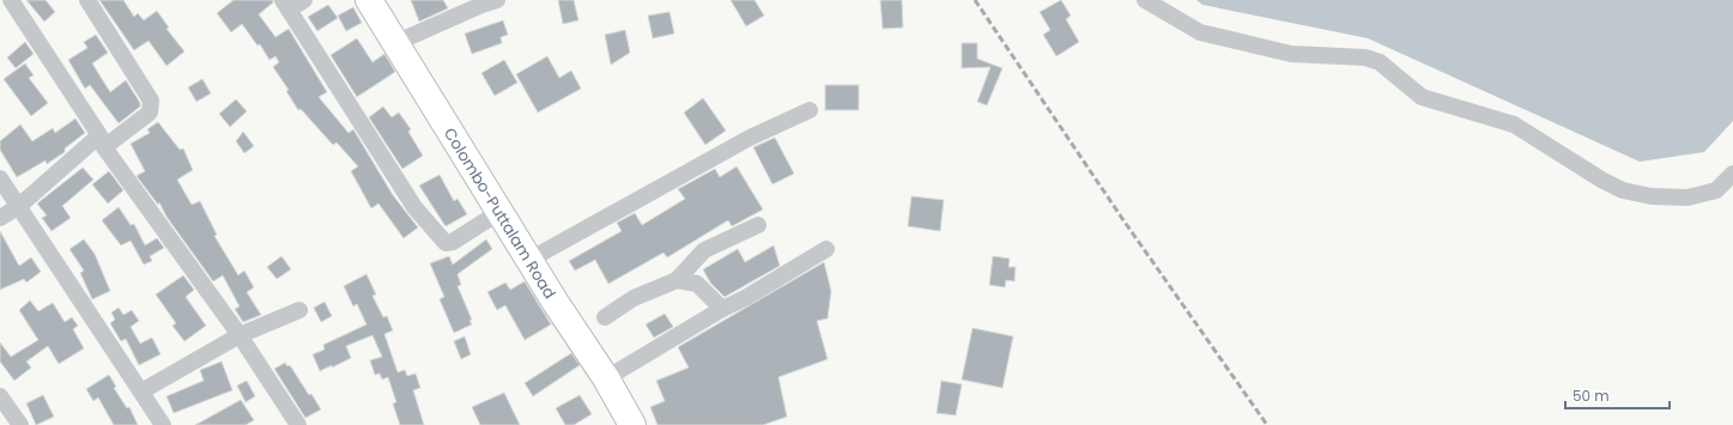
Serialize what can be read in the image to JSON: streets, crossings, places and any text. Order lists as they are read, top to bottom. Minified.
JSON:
{"streets":{"highway":["Colombo-Puttalam Road"]},"scale_bar":"50 m"}
